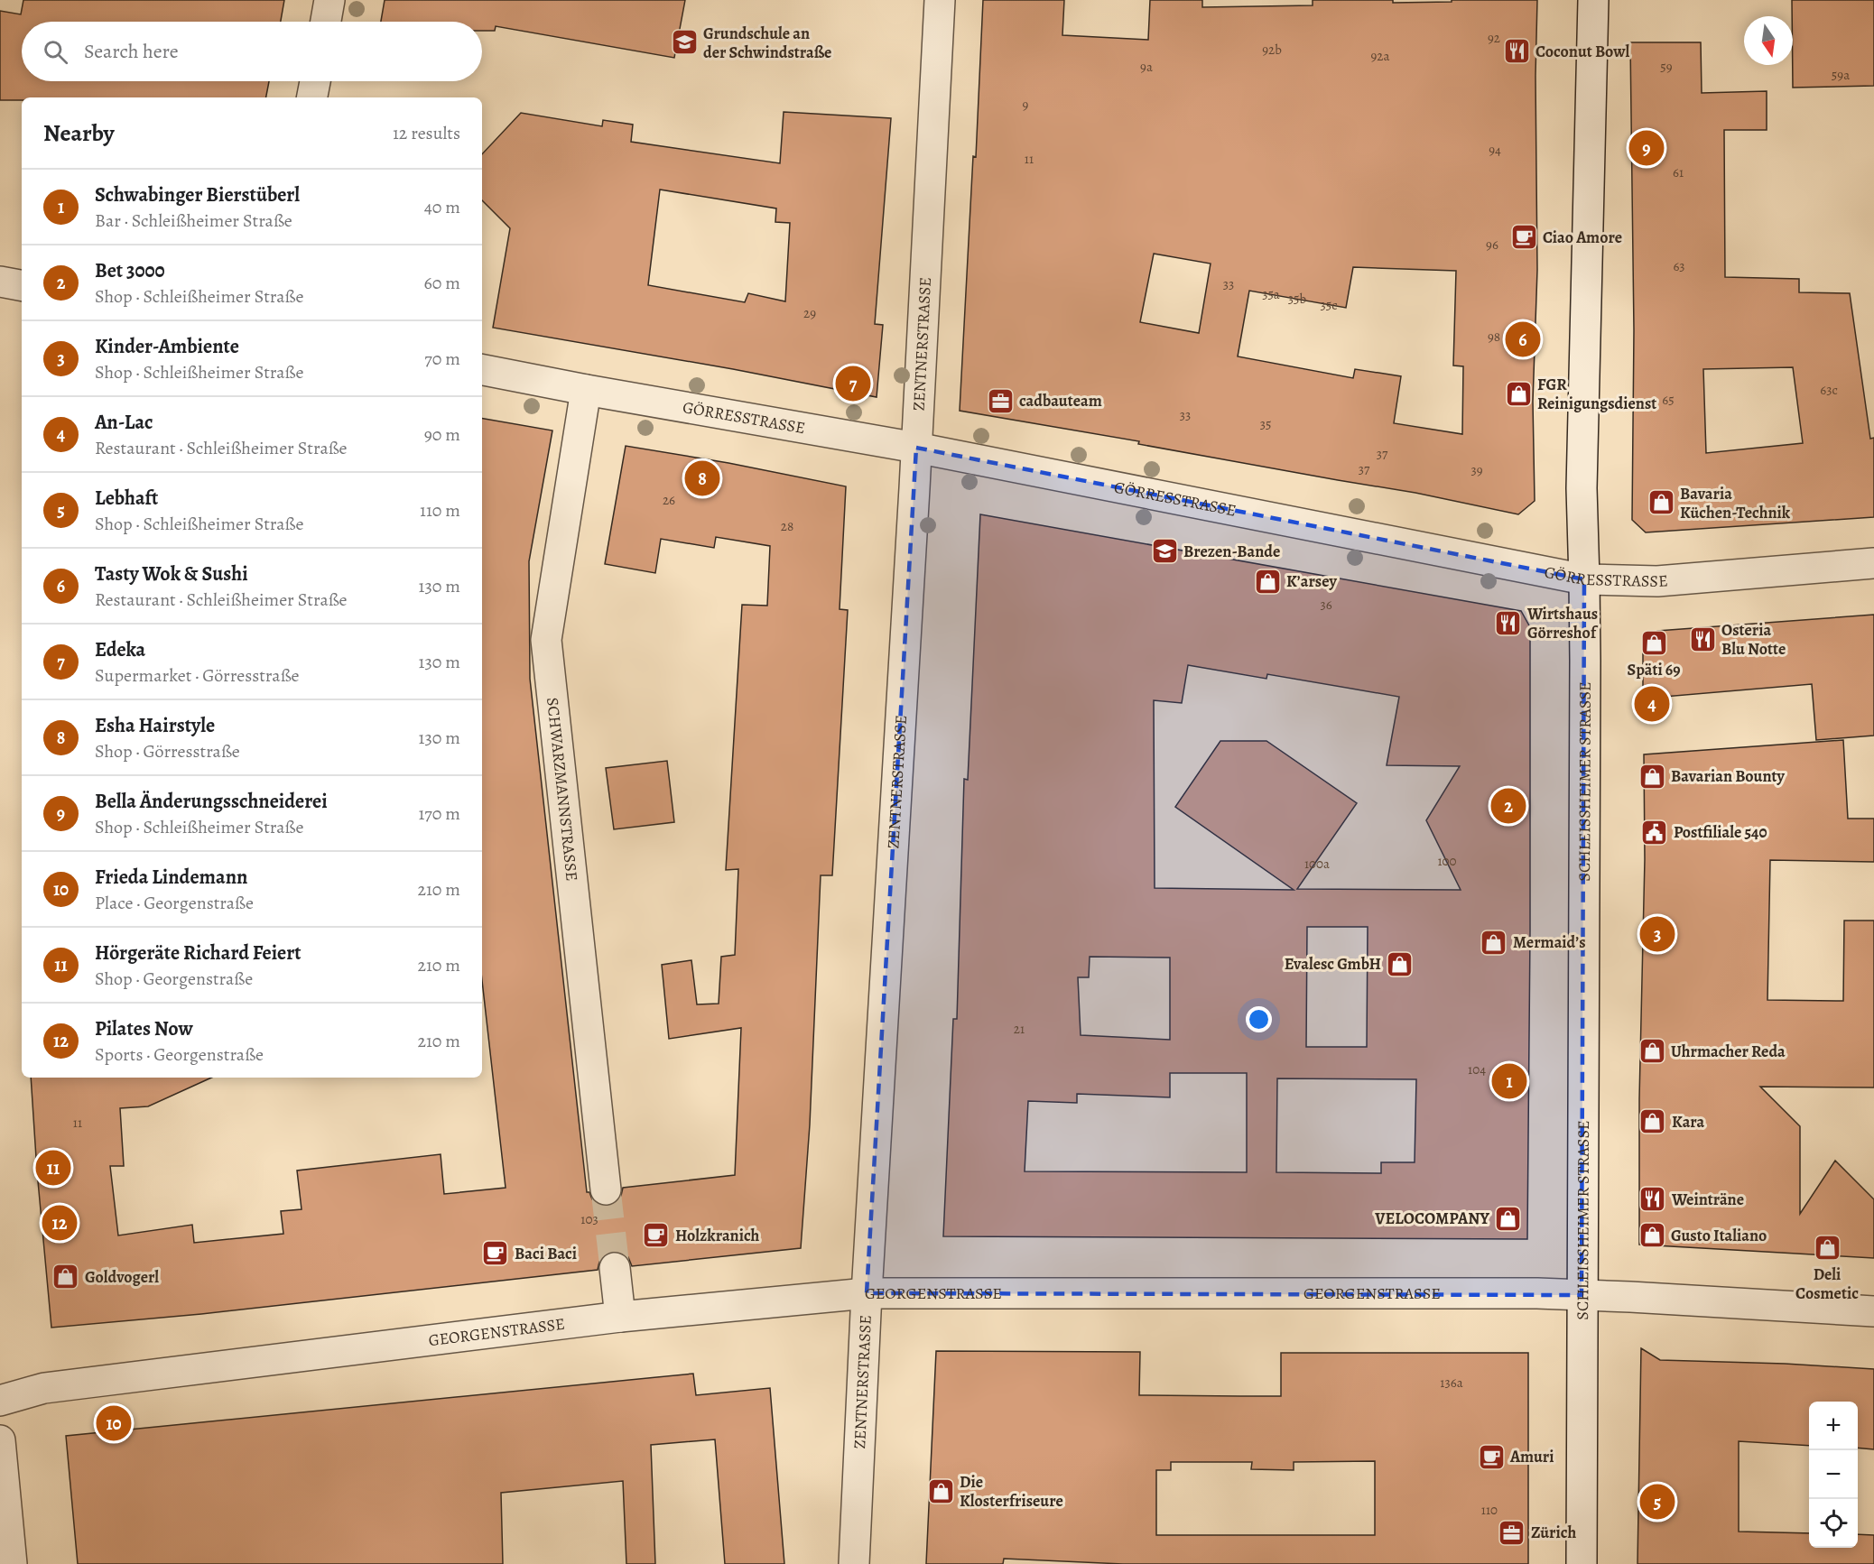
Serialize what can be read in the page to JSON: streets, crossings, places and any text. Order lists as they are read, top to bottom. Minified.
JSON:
{"streets":{"street":["ZENTNERSTRASSE","GÖRRESSTRASSE","SCHLEISSHEIMER STRASSE","SCHWARZMANNSTRASSE","GEORGENSTRASSE"]},"crossings":[["ZENTNERSTRASSE","GÖRRESSTRASSE"],["ZENTNERSTRASSE","GEORGENSTRASSE"],["GÖRRESSTRASSE","SCHLEISSHEIMER STRASSE"],["GÖRRESSTRASSE","SCHWARZMANNSTRASSE"],["SCHLEISSHEIMER STRASSE","GEORGENSTRASSE"]],"places":{"school or university":["Grundschule an der Schwindstraße","Brezen-Bande"],"restaurant":["Coconut Bowl","Wirtshaus Görreshof","Osteria Blu Notte","Weinträne"],"cafe":["Ciao Amore","Holzkranich","Baci Baci","Amuri"],"shop":["FGR Reinigungsdienst","Bavaria Küchen-Technik","K’arsey","Späti 69","Bavarian Bounty","Mermaid’s","Evalesc GmbH","Uhrmacher Reda","Kara","VELOCOMPANY","Gusto Italiano","Deli Cosmetic","Goldvogerl","Die Klosterfriseure"],"office":["cadbauteam","Zürich"],"public building":["Postfiliale 540"]},"house_numbers":["92","92b","92a","9a","59","59a","9","94","11","61","96","63","33","35a","35b","35c","29","98","63c","65","33","35","37","37","39","26","28","36","100","100a","21","104","11","103","136a","110"],"north":"bottom","page":{"search":"Search here","heading":["Nearby","12 results"],"pins":["9","6","7","8","4","2","3","1","11","12","10","5"],"list":[{"mark":"1","name":"Schwabinger Bierstüberl","note":"Bar · Schleißheimer Straße","value":"40 m"},{"mark":"2","name":"Bet 3000","note":"Shop · Schleißheimer Straße","value":"60 m"},{"mark":"3","name":"Kinder-Ambiente","note":"Shop · Schleißheimer Straße","value":"70 m"},{"mark":"4","name":"An-Lac","note":"Restaurant · Schleißheimer Straße","value":"90 m"},{"mark":"5","name":"Lebhaft","note":"Shop · Schleißheimer Straße","value":"110 m"},{"mark":"6","name":"Tasty Wok & Sushi","note":"Restaurant · Schleißheimer Straße","value":"130 m"},{"mark":"7","name":"Edeka","note":"Supermarket · Görresstraße","value":"130 m"},{"mark":"8","name":"Esha Hairstyle","note":"Shop · Görresstraße","value":"130 m"},{"mark":"9","name":"Bella Änderungsschneiderei","note":"Shop · Schleißheimer Straße","value":"170 m"},{"mark":"10","name":"Frieda Lindemann","note":"Place · Georgenstraße","value":"210 m"},{"mark":"11","name":"Hörgeräte Richard Feiert","note":"Shop · Georgenstraße","value":"210 m"},{"mark":"12","name":"Pilates Now","note":"Sports · Georgenstraße","value":"210 m"}],"map_buttons":["+","−"]}}
